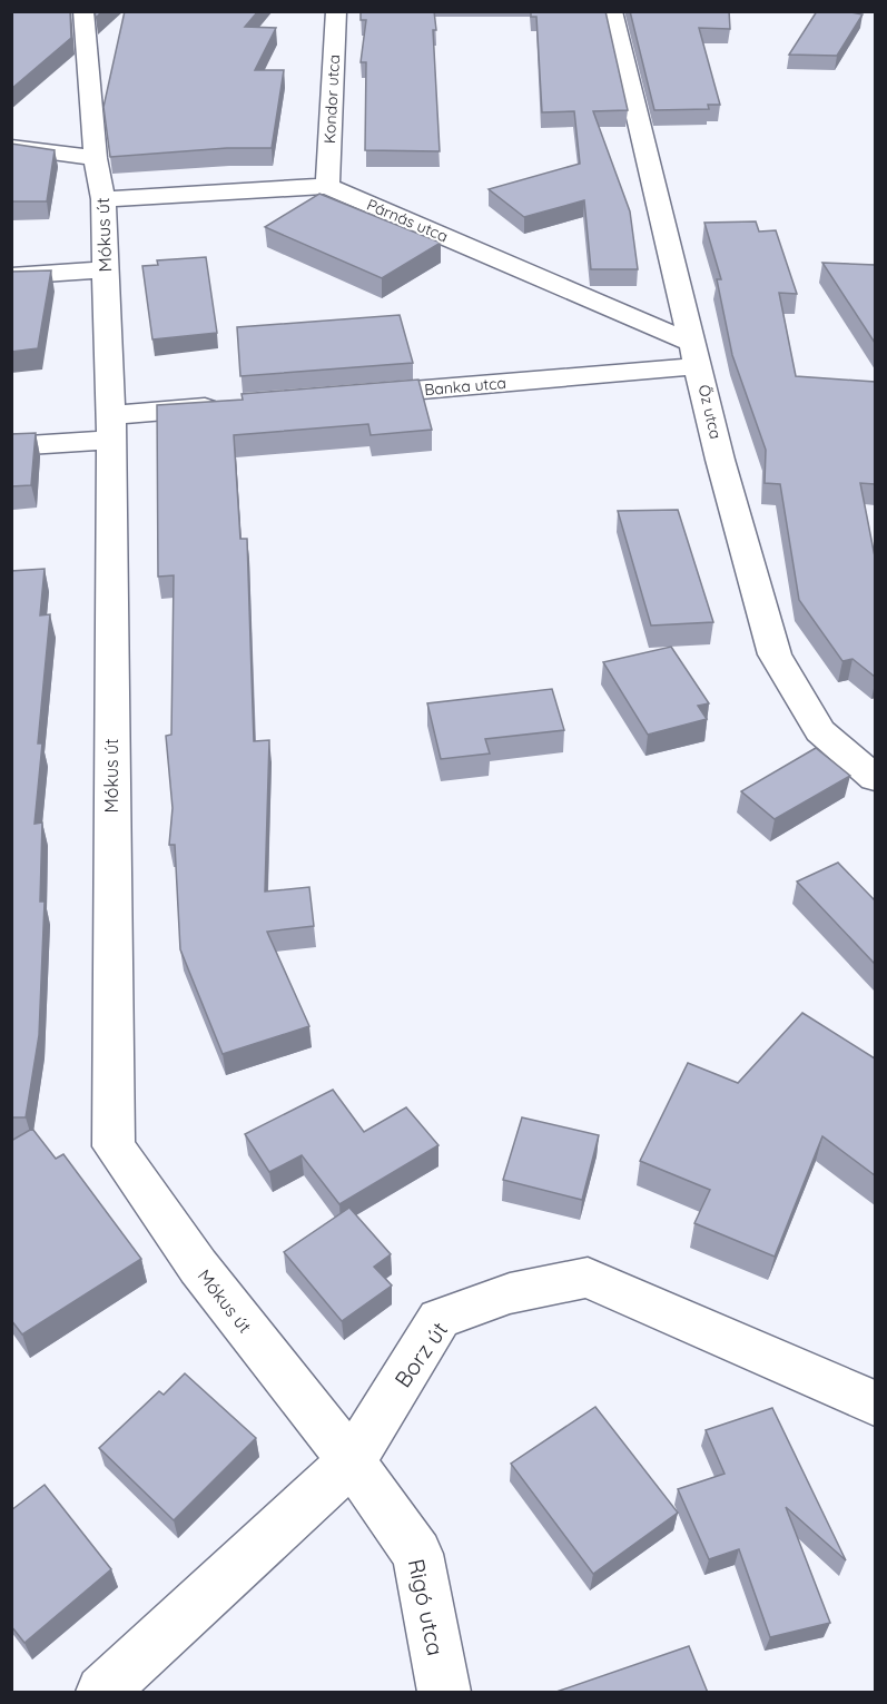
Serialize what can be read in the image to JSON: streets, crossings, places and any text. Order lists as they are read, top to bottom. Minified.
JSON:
{"streets":{"street":["Kondor utca","Párnás utca","Mókus út","Banka utca","Őz utca","Borz út","Rigó utca"]},"crossings":[["Kondor utca","Párnás utca"],["Párnás utca","Mókus út"],["Párnás utca","Banka utca"],["Párnás utca","Őz utca"],["Mókus út","Borz út"],["Mókus út","Rigó utca"],["Banka utca","Őz utca"],["Borz út","Rigó utca"]]}
